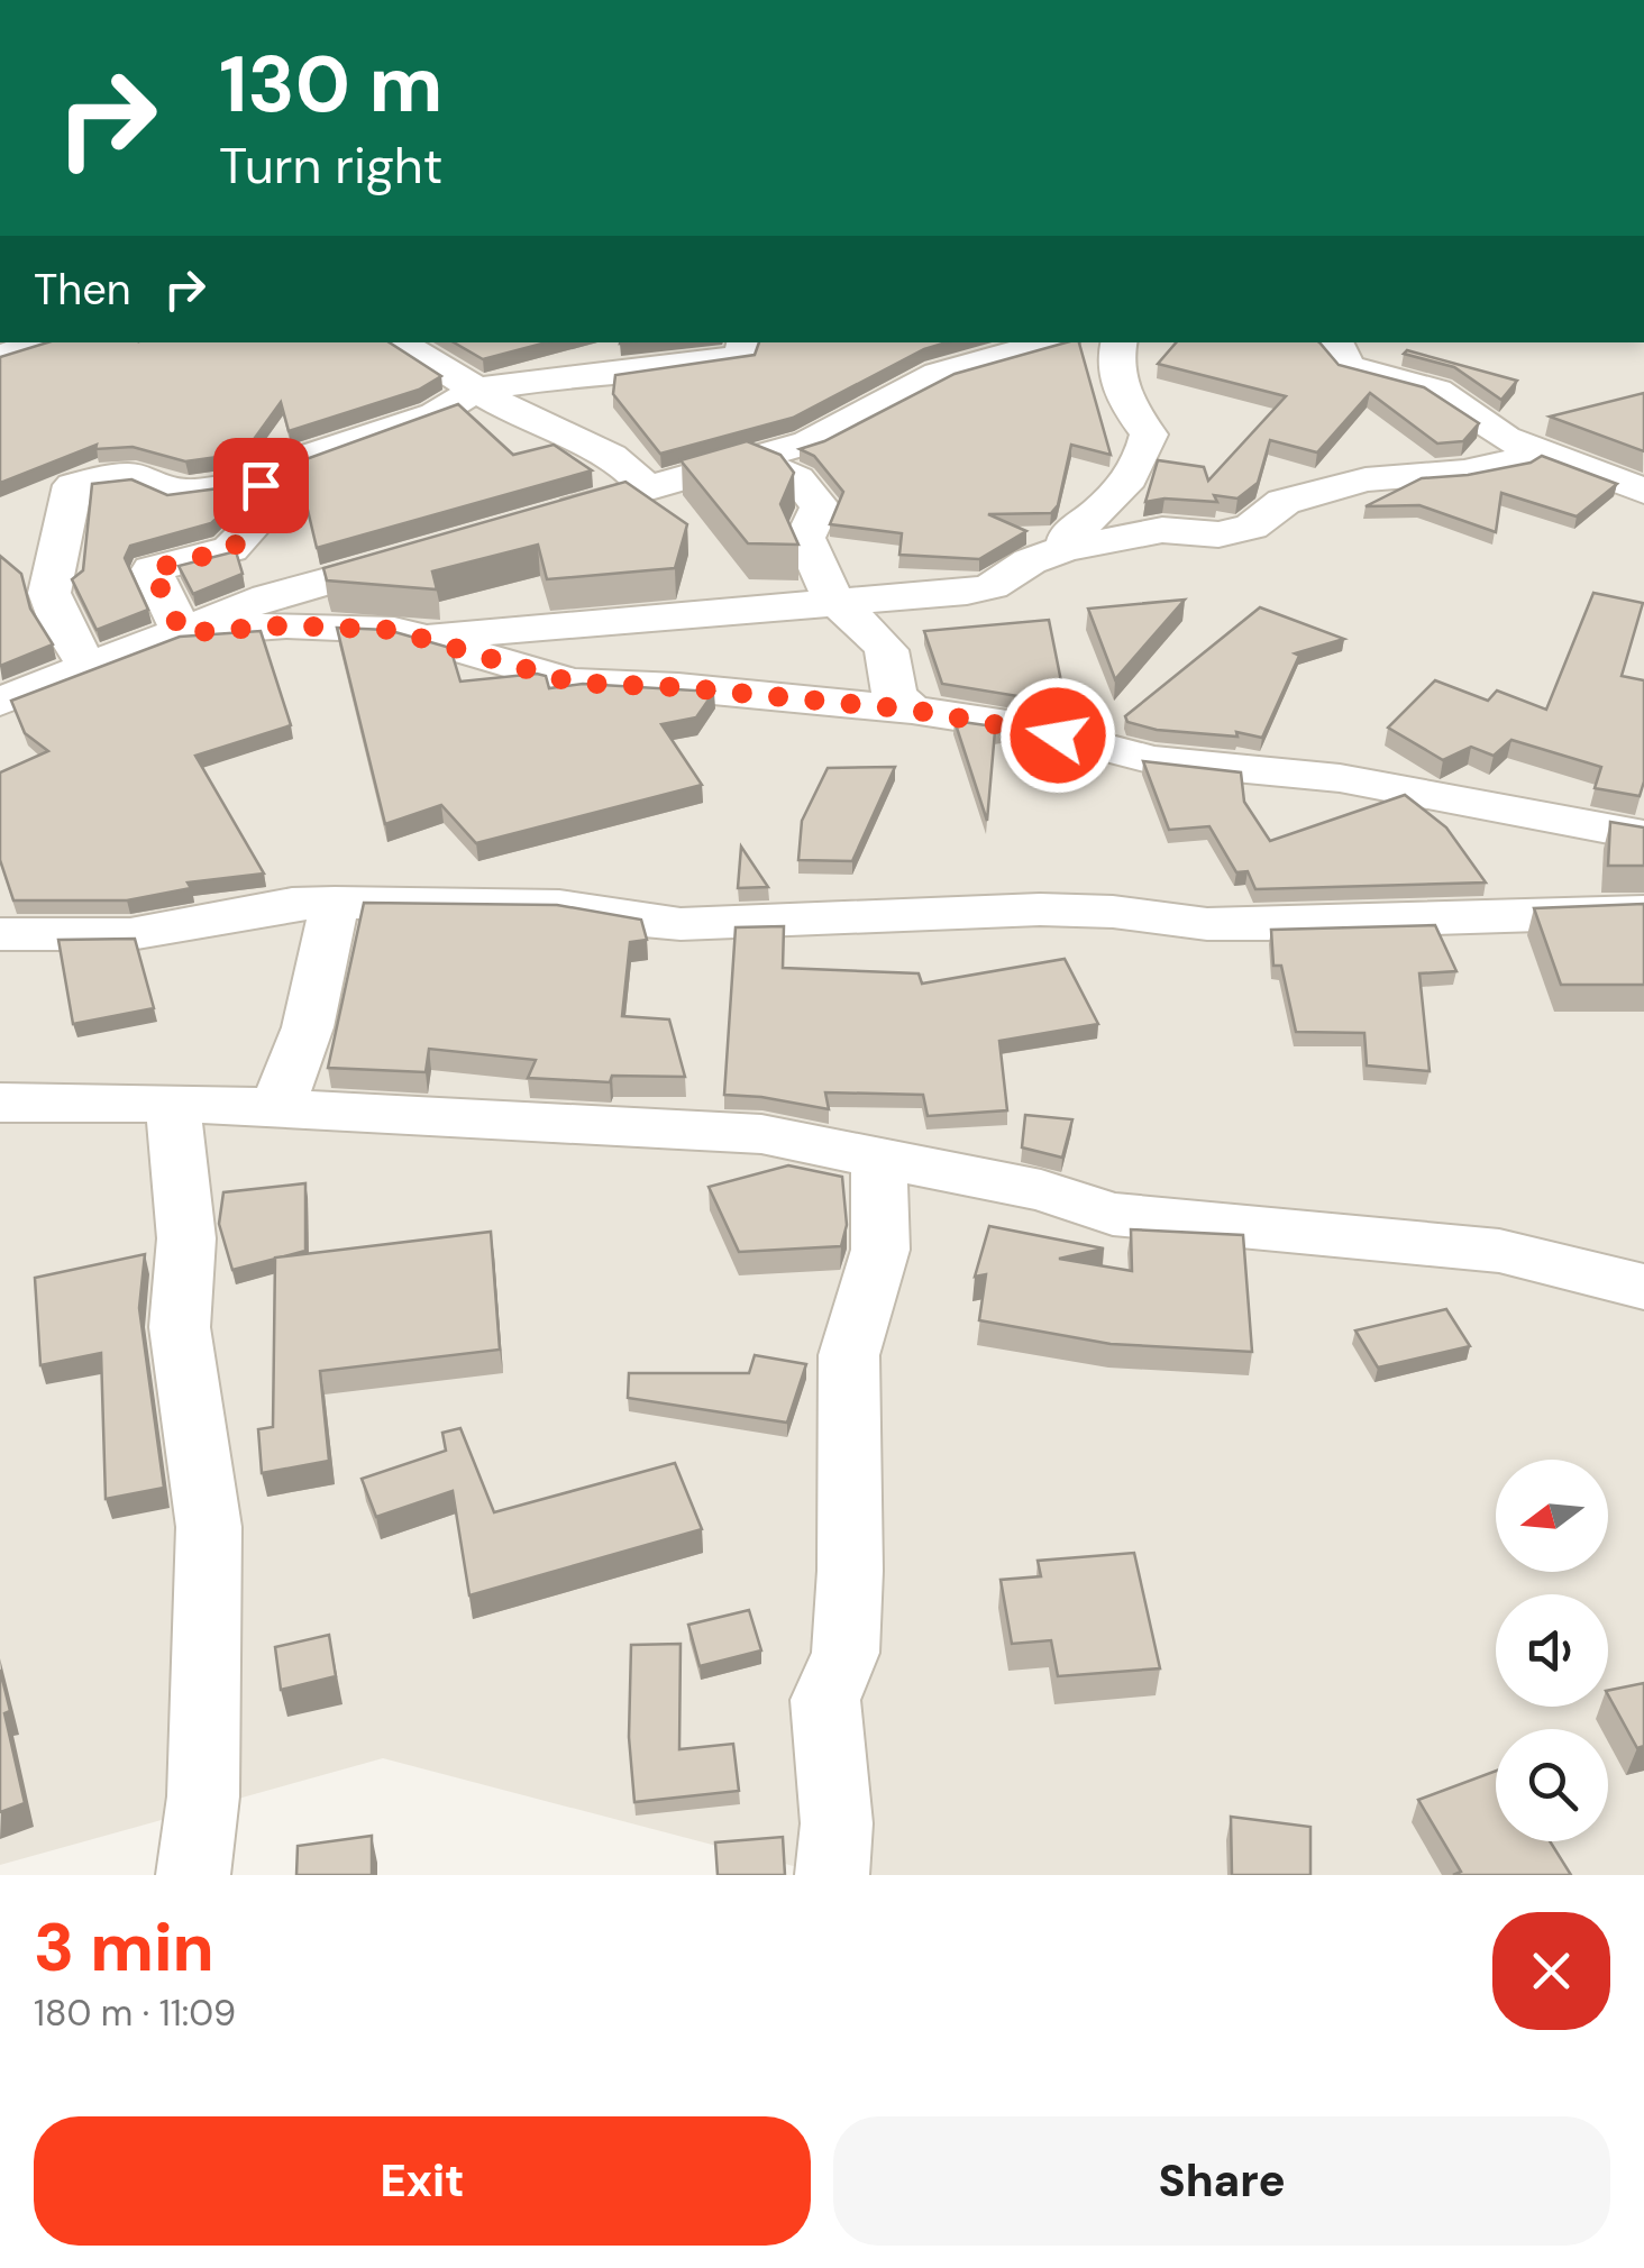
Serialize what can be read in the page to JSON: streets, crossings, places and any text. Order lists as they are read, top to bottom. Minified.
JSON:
{"north":"left","page":{"turn":["130 m","Turn right"],"then":"Then","heading":["3 min","180 m · 11:09"],"buttons":["Exit","Share"]}}
